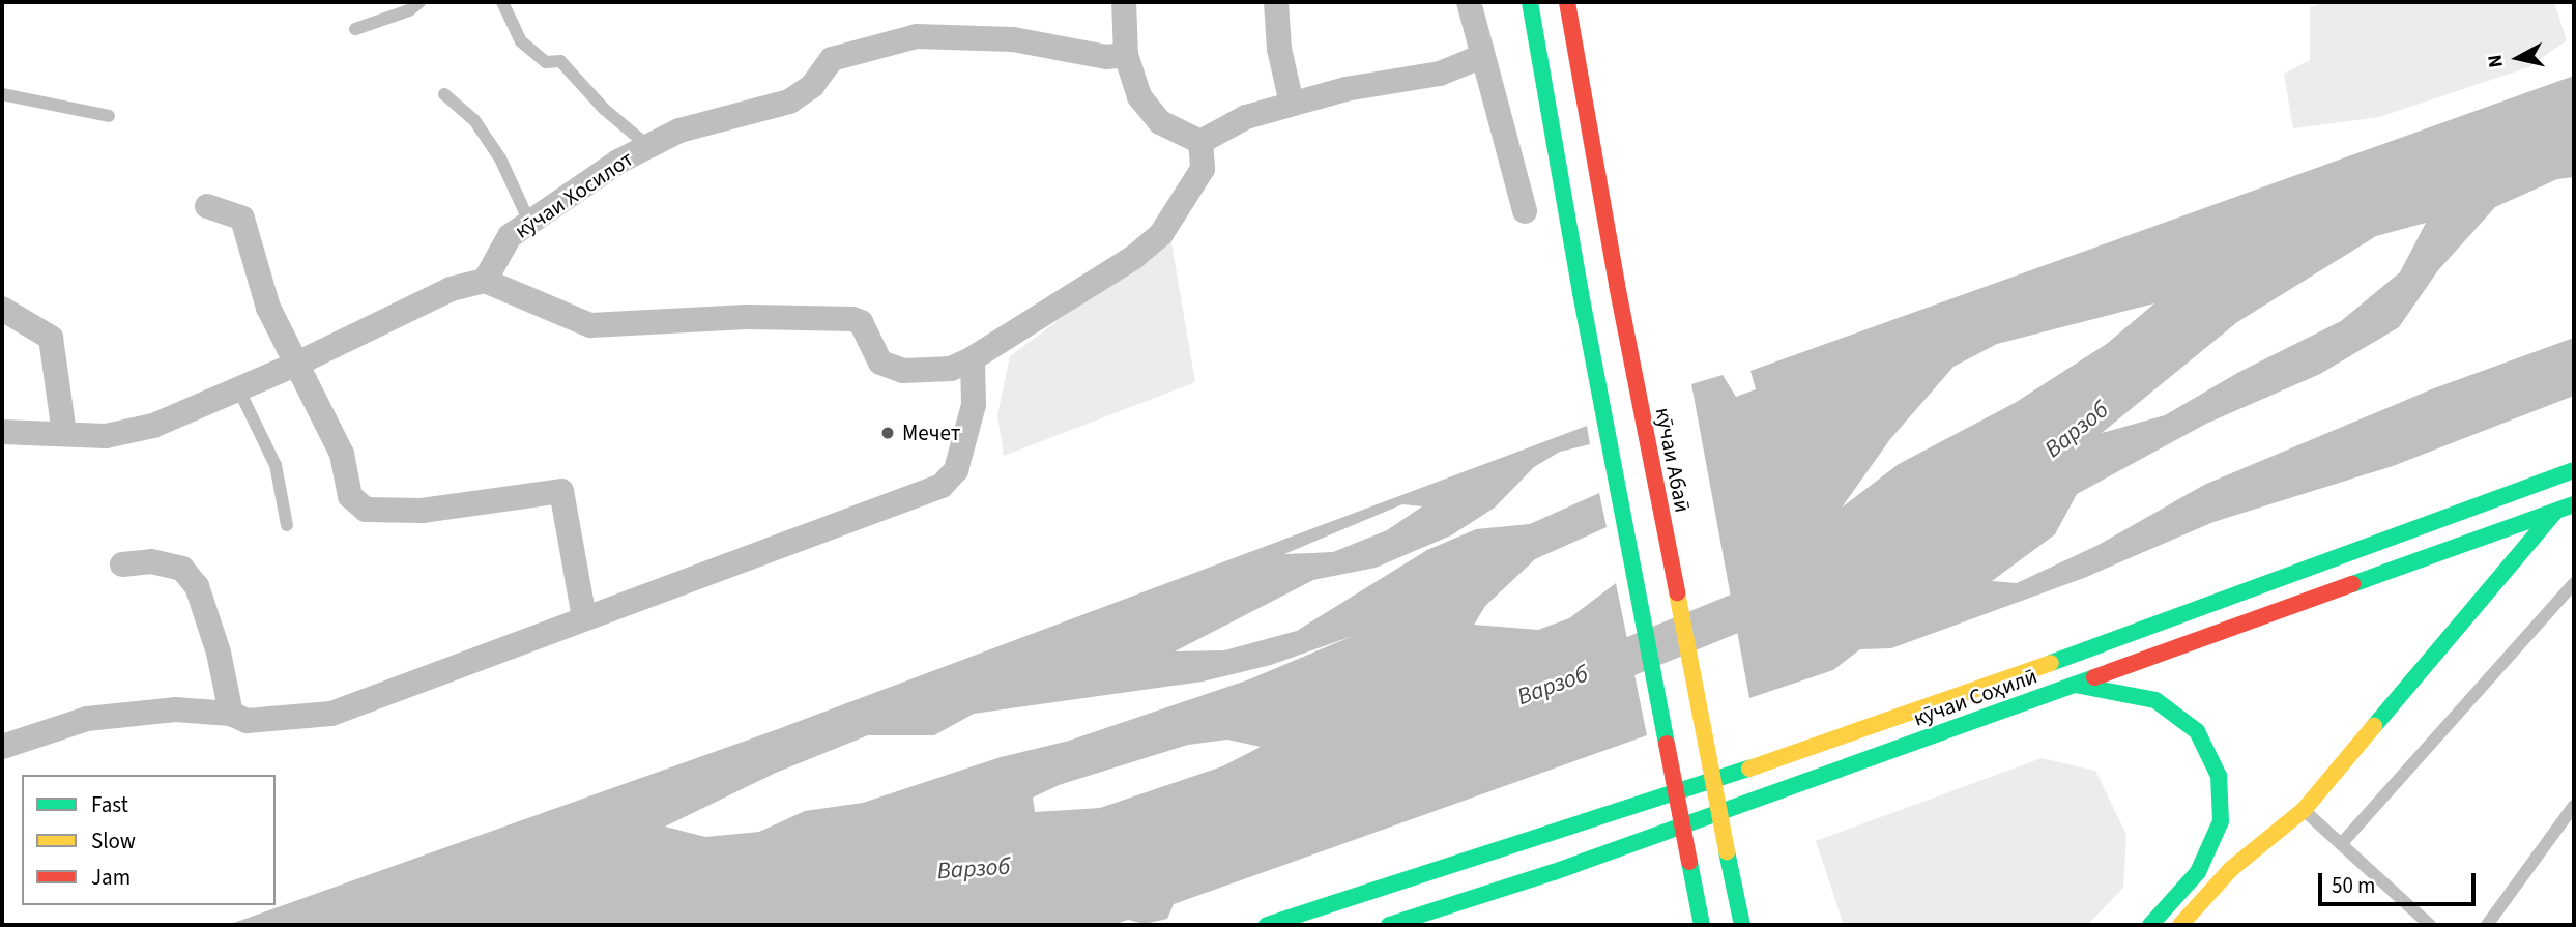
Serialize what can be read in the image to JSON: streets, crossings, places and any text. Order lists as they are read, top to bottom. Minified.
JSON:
{"streets":{"main road":["кӯчаи Абаӣ","кӯчаи Соҳилӣ"],"street":["кӯчаи Хосилот"]},"water":["Варзоб"],"places":["Мечет"],"legend":["Fast","Slow","Jam"],"scale_bar":"50 m","north":"left"}
